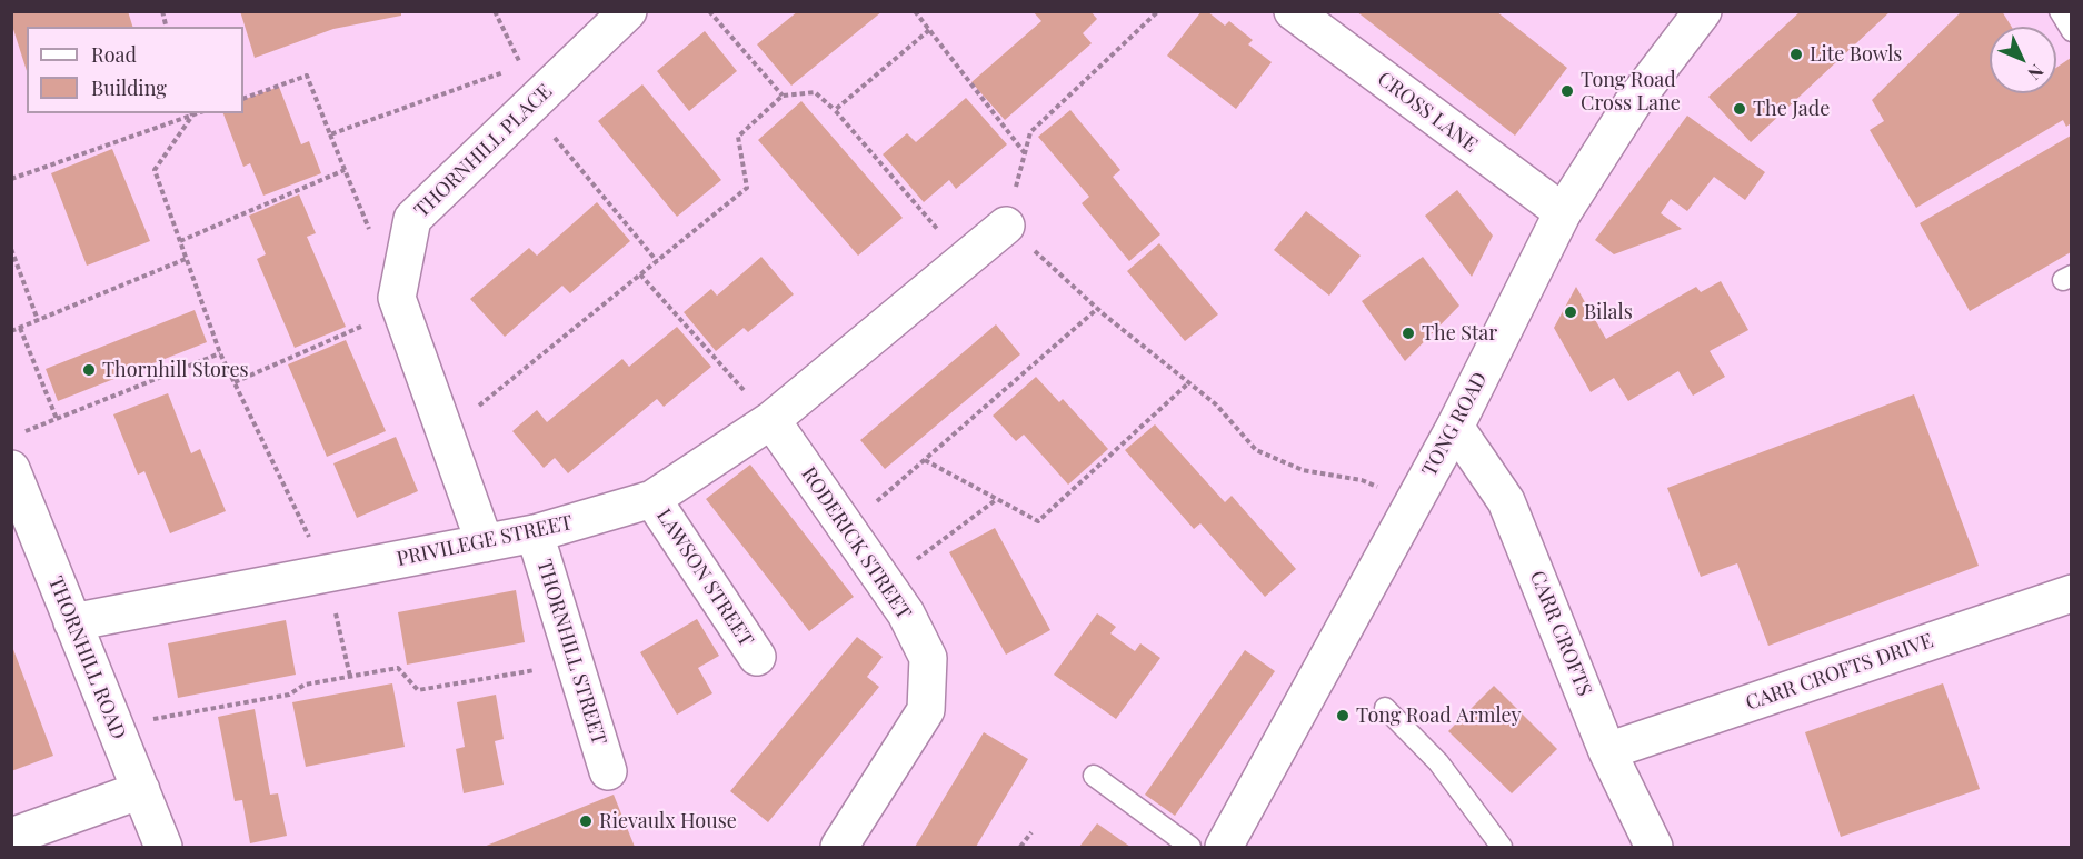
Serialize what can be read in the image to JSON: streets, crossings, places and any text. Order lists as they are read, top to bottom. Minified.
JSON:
{"streets":{"street":["CROSS LANE","THORNHILL PLACE","TONG ROAD","PRIVILEGE STREET","RODERICK STREET","LAWSON STREET","CARR CROFTS","THORNHILL STREET","THORNHILL ROAD","CARR CROFTS DRIVE"]},"crossings":[["CROSS LANE","TONG ROAD"],["THORNHILL PLACE","PRIVILEGE STREET"],["TONG ROAD","CARR CROFTS"],["PRIVILEGE STREET","RODERICK STREET"],["PRIVILEGE STREET","LAWSON STREET"],["PRIVILEGE STREET","THORNHILL STREET"],["PRIVILEGE STREET","THORNHILL ROAD"],["CARR CROFTS","CARR CROFTS DRIVE"]],"places":["Lite Bowls","Tong Road Cross Lane","The Jade","Bilals","The Star","Thornhill Stores","Tong Road Armley","Rievaulx House"],"legend":["Road","Building"],"north":"bottom right"}
